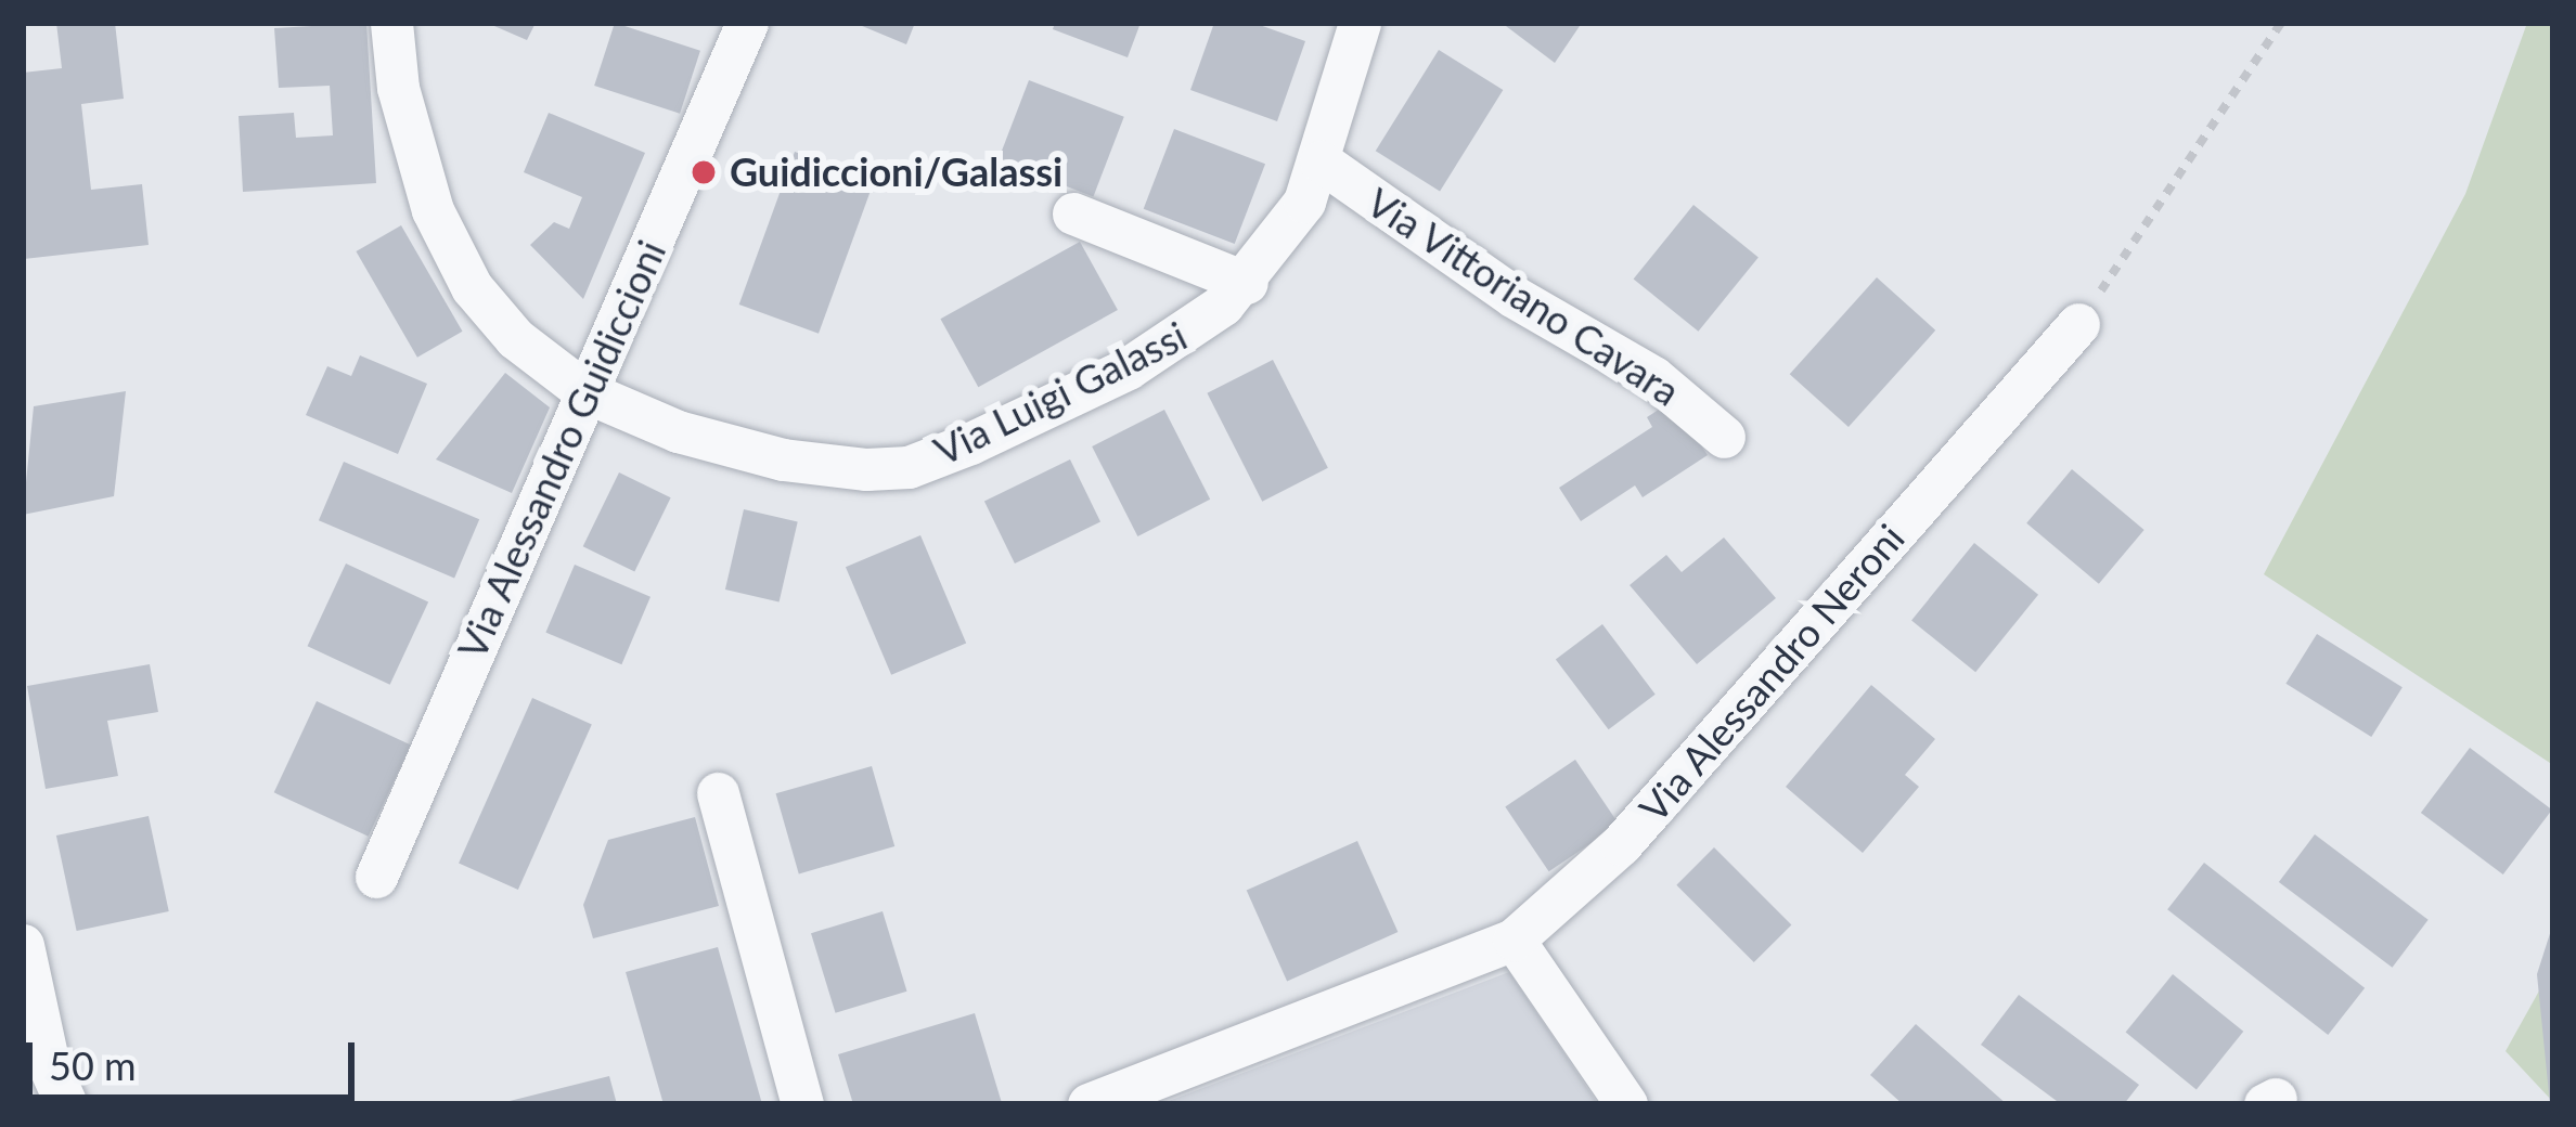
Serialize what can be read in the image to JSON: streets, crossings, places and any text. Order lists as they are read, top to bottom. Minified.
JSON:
{"streets":{"street":["Via Vittoriano Cavara","Via Luigi Galassi","Via Alessandro Guidiccioni","Via Alessandro Neroni"]},"crossings":[["Via Vittoriano Cavara","Via Luigi Galassi"],["Via Luigi Galassi","Via Alessandro Guidiccioni"]],"places":["Guidiccioni/Galassi"],"scale_bar":"50 m"}
